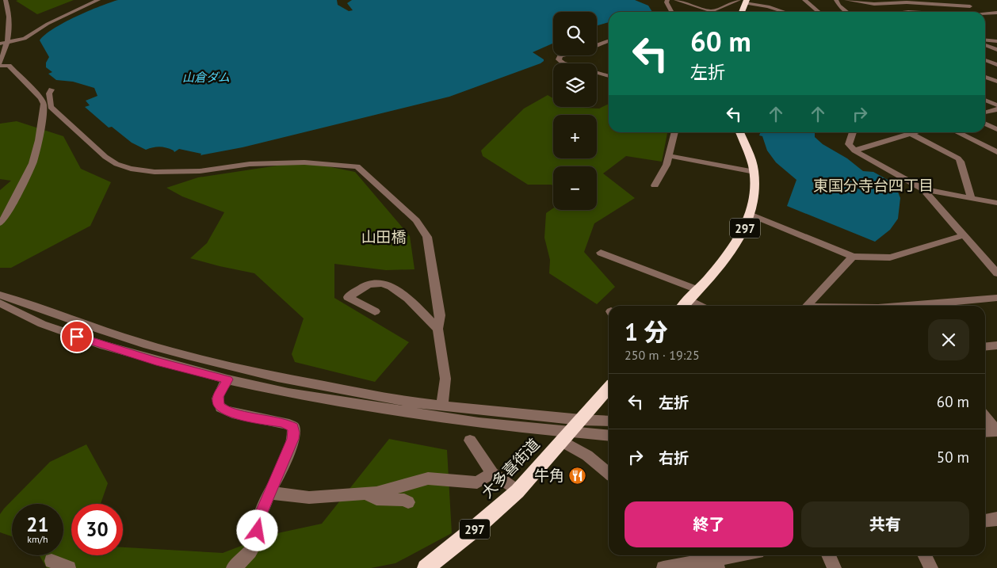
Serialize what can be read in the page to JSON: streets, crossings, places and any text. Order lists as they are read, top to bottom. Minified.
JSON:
{"streets":{"highway":["297","大多喜街道"]},"districts":["東国分寺台四丁目","山田橋"],"water":["山倉ダム"],"places":{"restaurant":["牛角"]},"page":{"map_buttons":["+","−"],"turn":["60 m","左折"],"heading":["1 分","250 m · 19:25"],"list":[{"name":"左折","value":"60 m"},{"name":"右折","value":"50 m"}],"buttons":["終了","共有"],"speed":"21 km/h","limit":"30"}}
